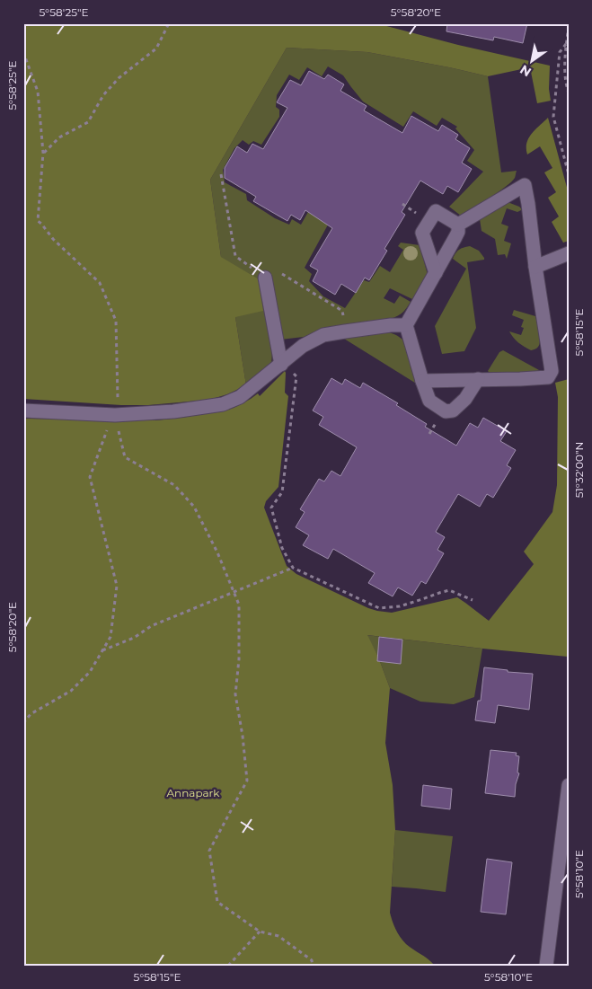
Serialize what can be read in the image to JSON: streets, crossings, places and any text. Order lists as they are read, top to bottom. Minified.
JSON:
{"parks":["Annapark"],"north":"bottom left","coordinates":["5°58'25\"E","5°58'20\"E","5°58'15\"E","51°32'00\"N","5°58'10\"E"]}
